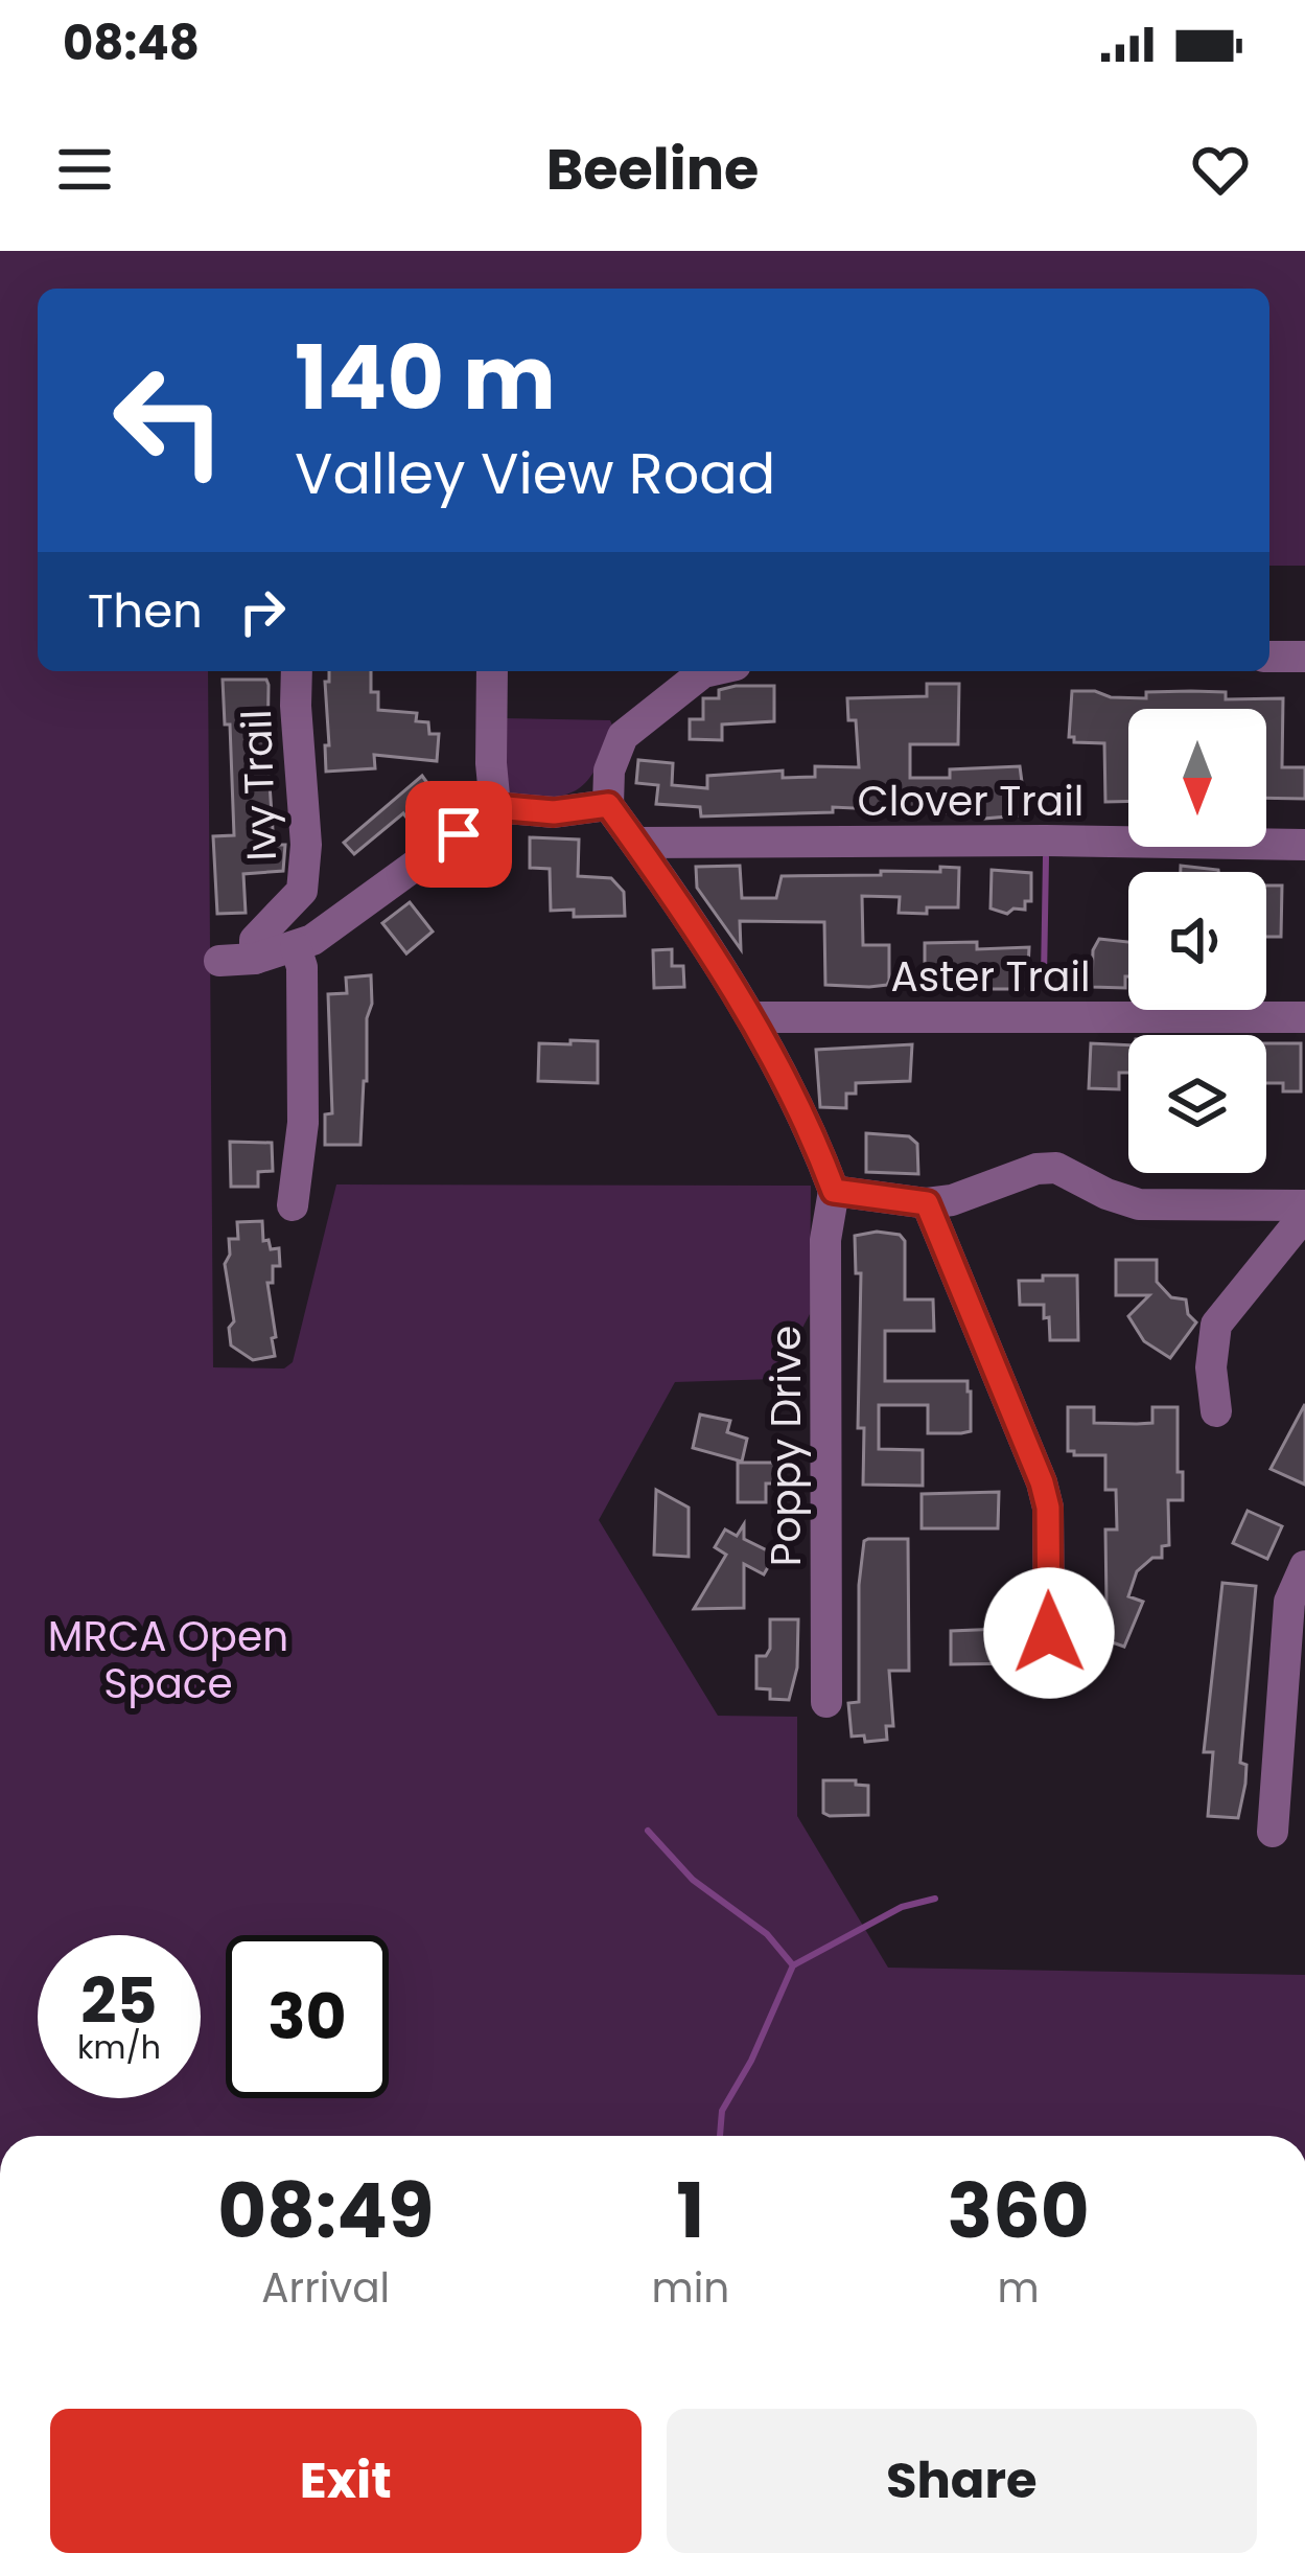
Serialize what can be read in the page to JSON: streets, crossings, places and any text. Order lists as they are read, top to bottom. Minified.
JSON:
{"streets":{"street":["Ivy Trail","Clover Trail","Aster Trail","Poppy Drive"]},"parks":["MRCA Open Space"],"north":"bottom","page":{"status":"08:48","header":"Beeline","turn":["140 m","Valley View Road"],"then":"Then","speed":"25 km/h","limit":"30","eta":["08:49","Arrival","1","min","360","m"],"buttons":["Exit","Share"]}}
